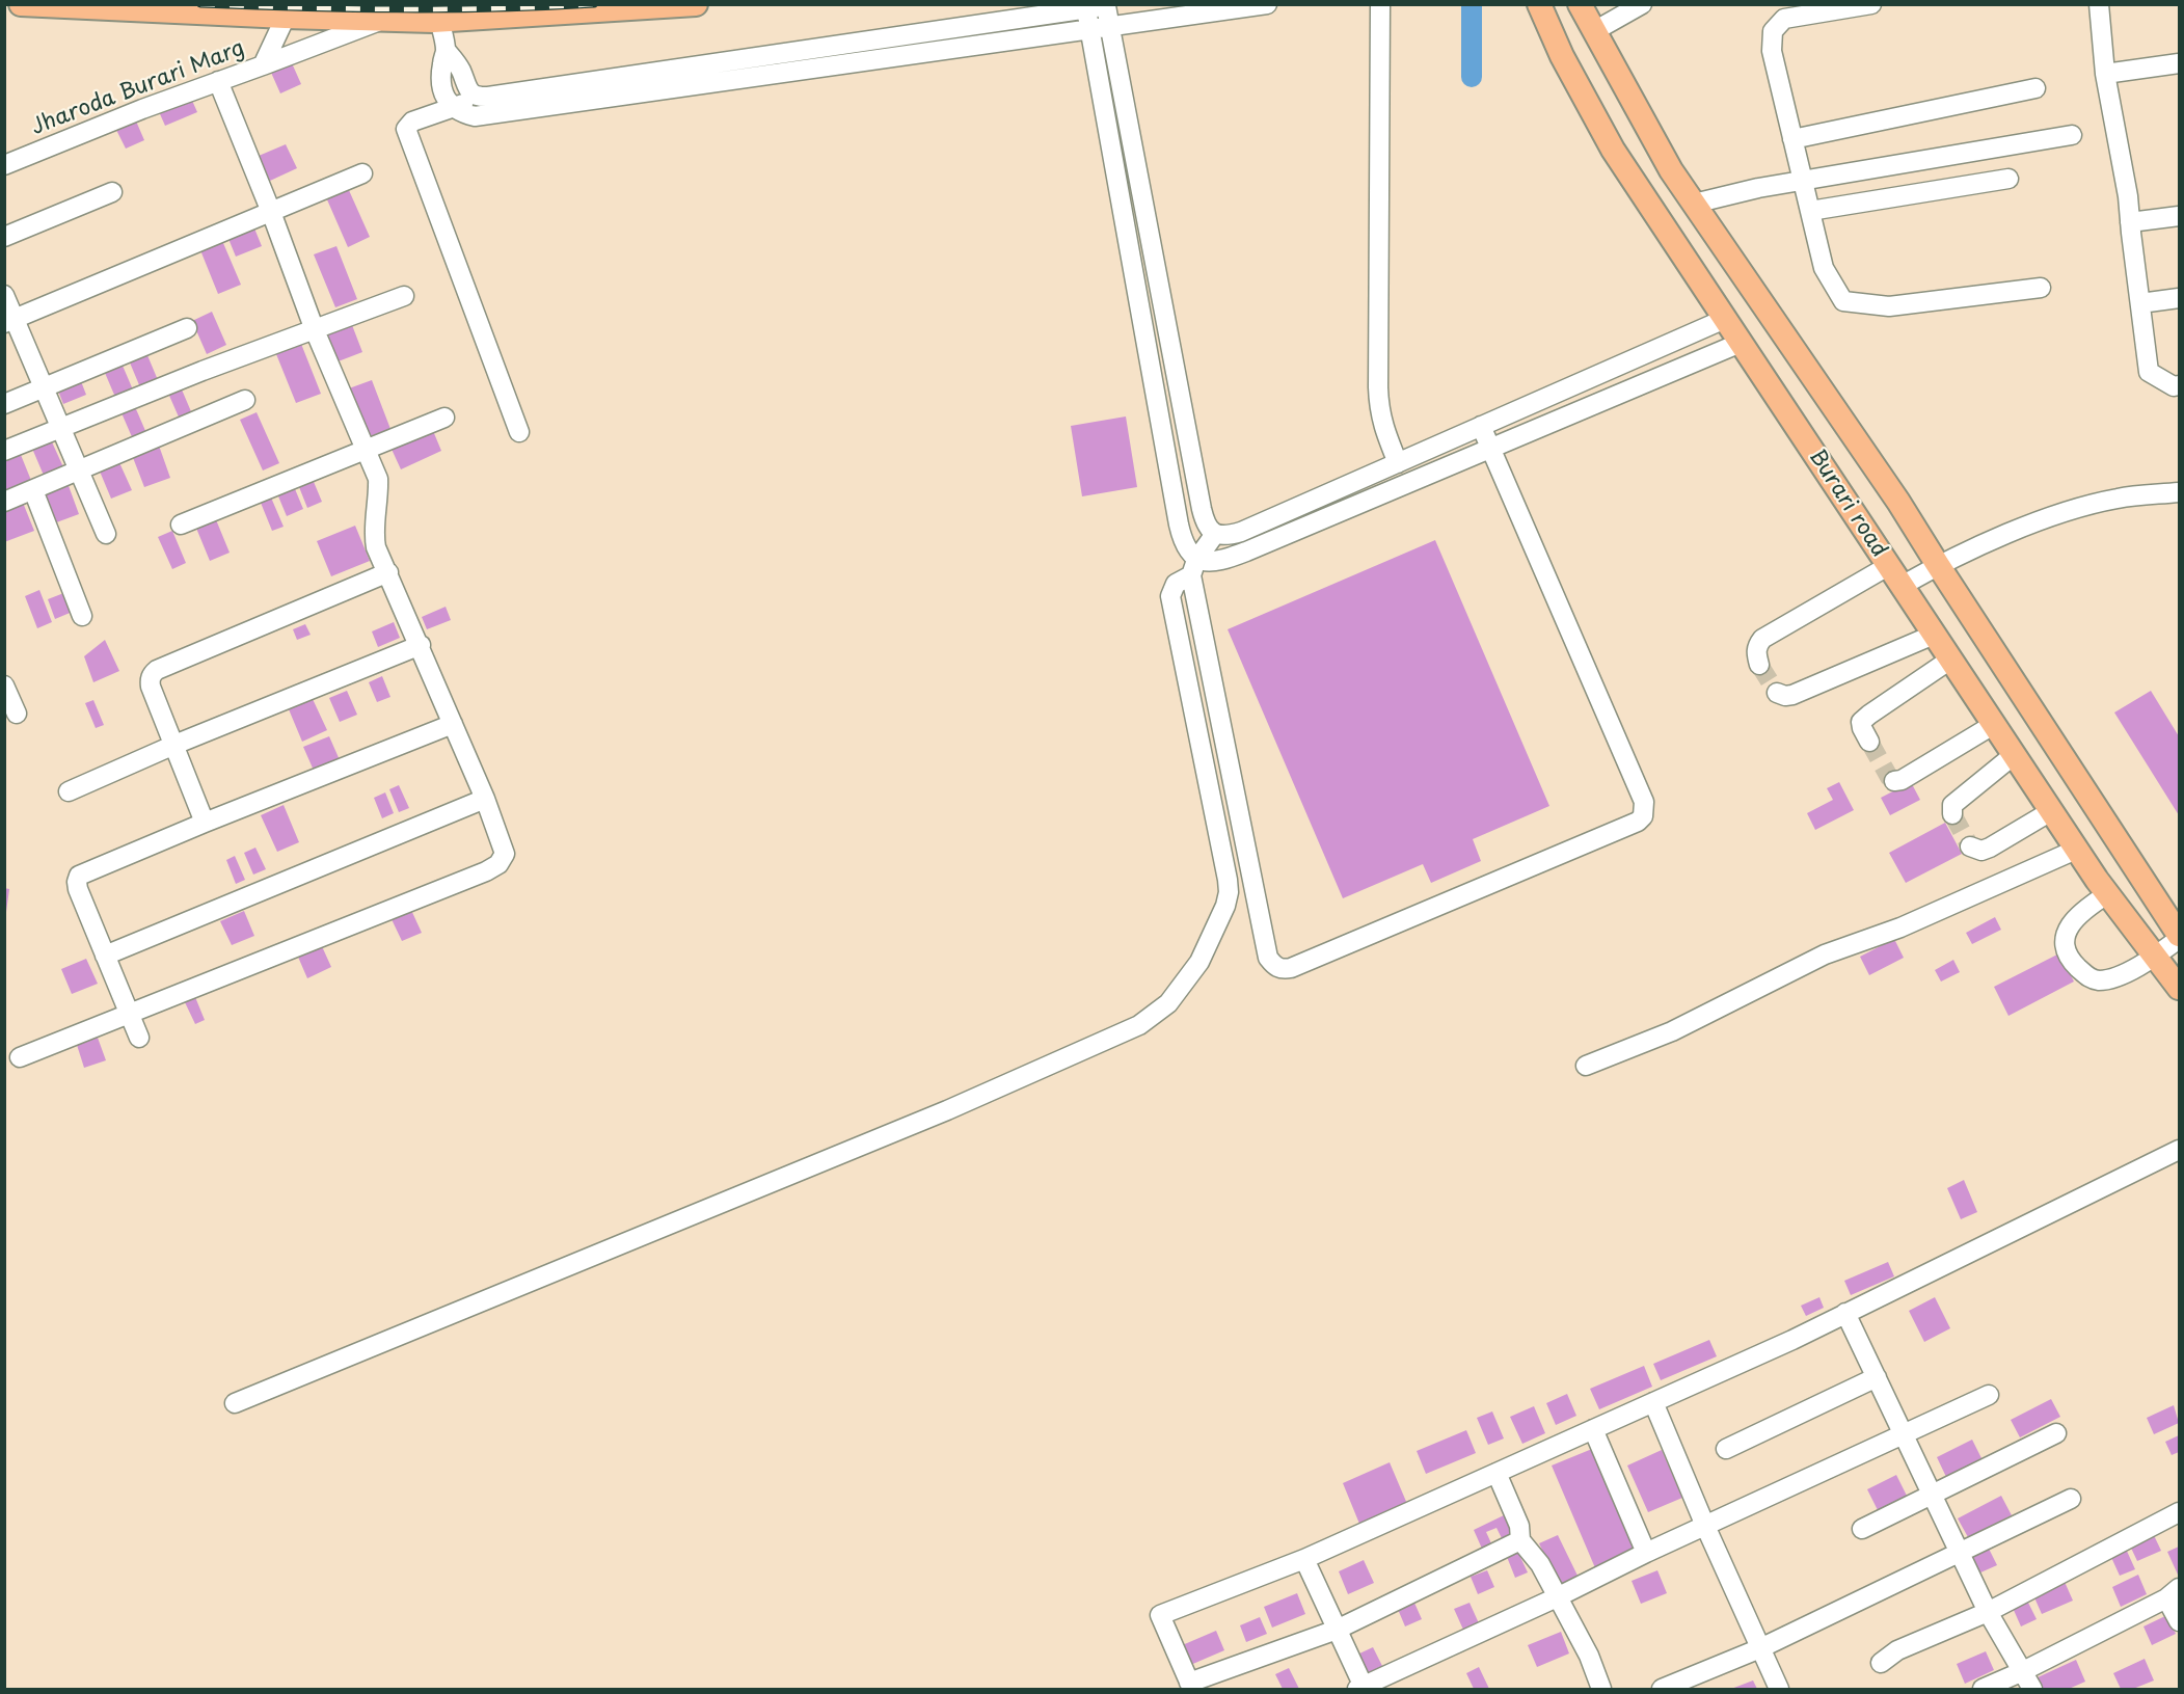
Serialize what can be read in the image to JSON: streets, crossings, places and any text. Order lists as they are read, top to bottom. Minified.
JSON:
{"streets":{"main road":["Burari road"],"street":["Jharoda Burari Marg"]}}
